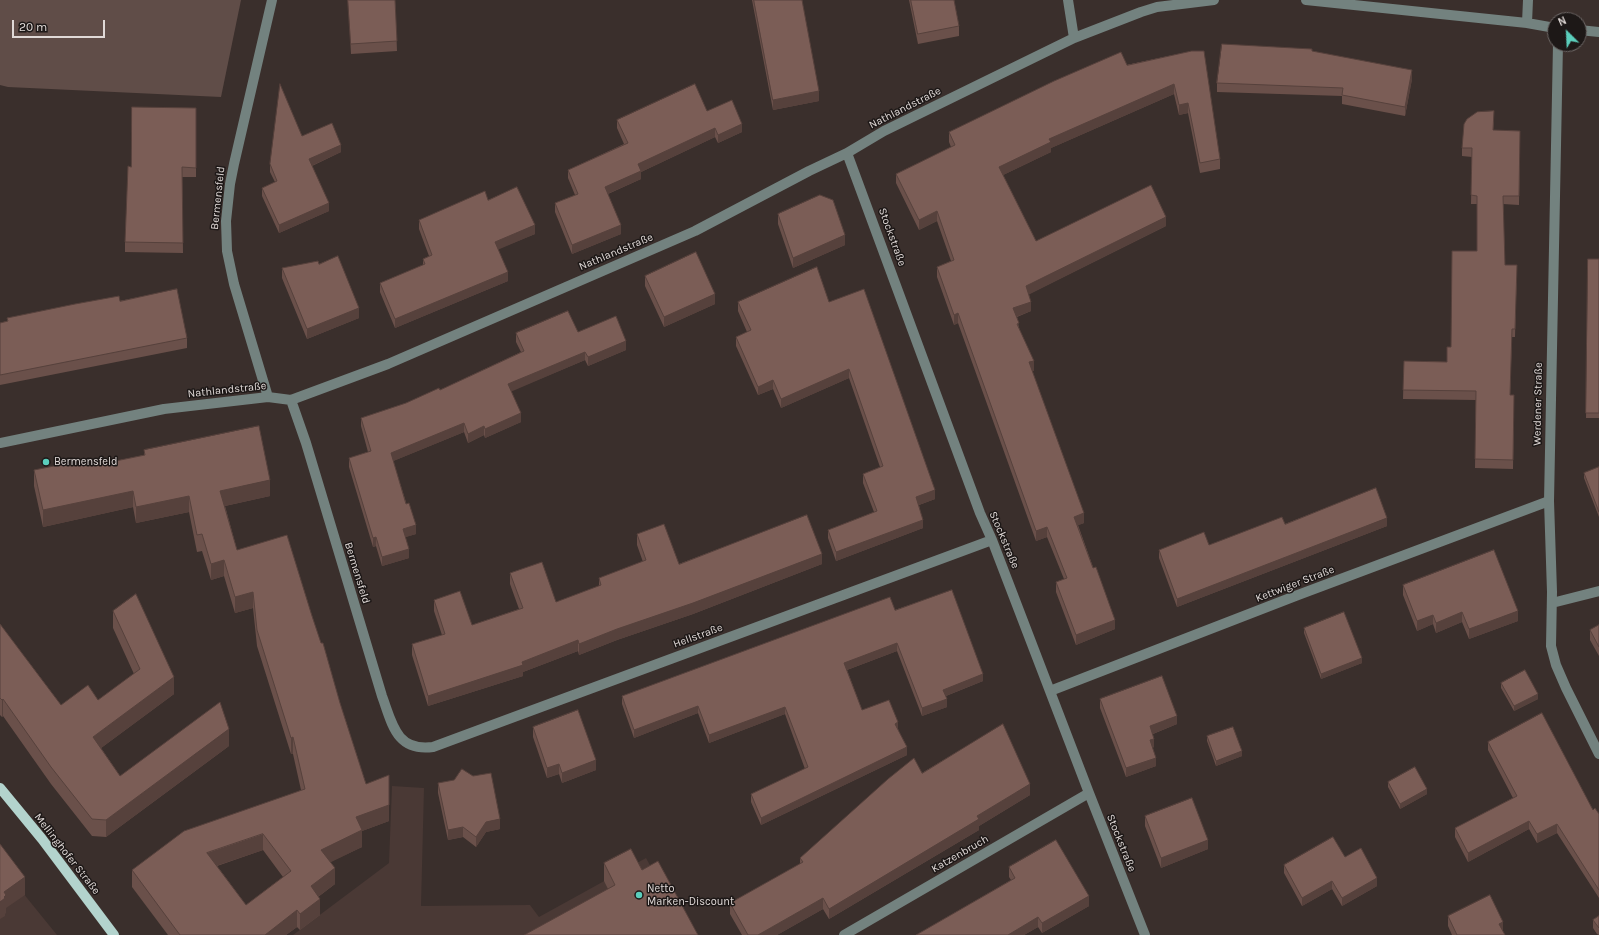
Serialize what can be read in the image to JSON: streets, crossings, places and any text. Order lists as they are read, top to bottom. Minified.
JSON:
{"streets":{"main road":["Mellinghofer Straße"],"street":["Nathlandstraße","Bermensfeld","Stockstraße","Werdener Straße","Kettwiger Straße","Hellstraße","Katzenbruch"]},"crossings":[["Nathlandstraße","Bermensfeld"],["Nathlandstraße","Stockstraße"],["Bermensfeld","Hellstraße"],["Stockstraße","Kettwiger Straße"],["Stockstraße","Hellstraße"],["Stockstraße","Katzenbruch"],["Werdener Straße","Kettwiger Straße"]],"places":["Bermensfeld","Netto Marken-Discount"],"scale_bar":"20 m","north":"top left"}
